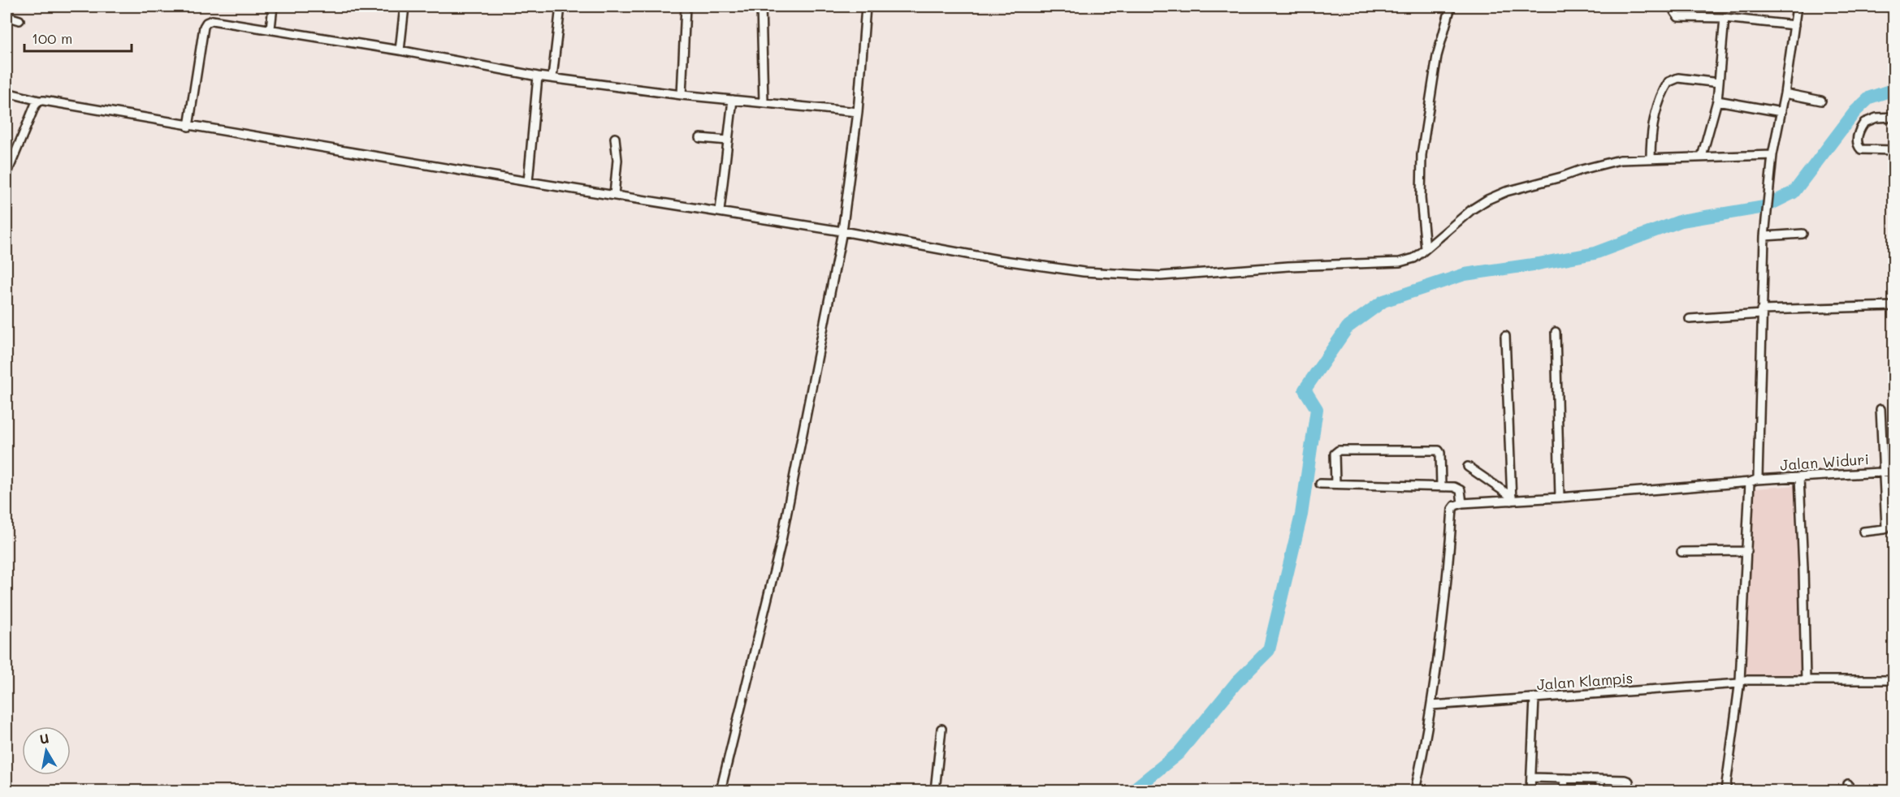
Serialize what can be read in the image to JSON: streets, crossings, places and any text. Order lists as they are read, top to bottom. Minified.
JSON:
{"streets":{"street":["Jalan Widuri","Jalan Klampis"]},"scale_bar":"100 m","north":"top"}
